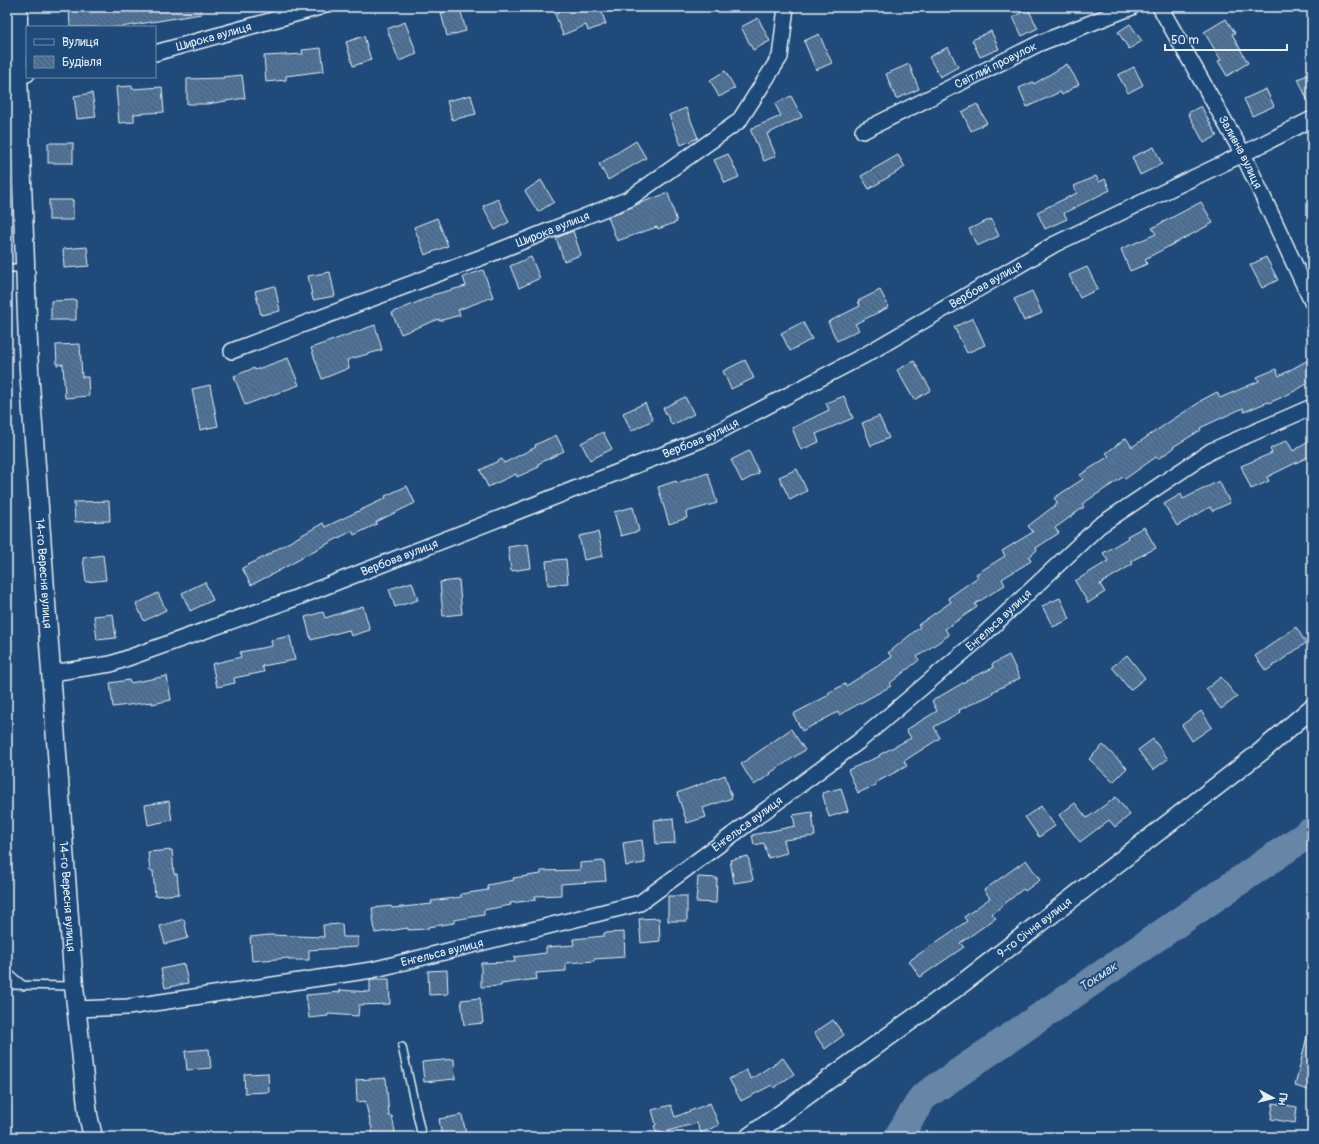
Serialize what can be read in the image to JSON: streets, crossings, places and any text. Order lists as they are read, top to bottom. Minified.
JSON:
{"streets":{"street":["Широка вулиця","Світлий провулок","Заливна вулиця","Вербова вулиця","14-го Вересня вулиця","Енгельса вулиця","9-го Січня вулиця"]},"crossings":[["Заливна вулиця","Вербова вулиця"],["Вербова вулиця","14-го Вересня вулиця"],["14-го Вересня вулиця","Енгельса вулиця"]],"water":["Токмак"],"legend":["Вулиця","Будівля"],"scale_bar":"50 m","north":"right"}
